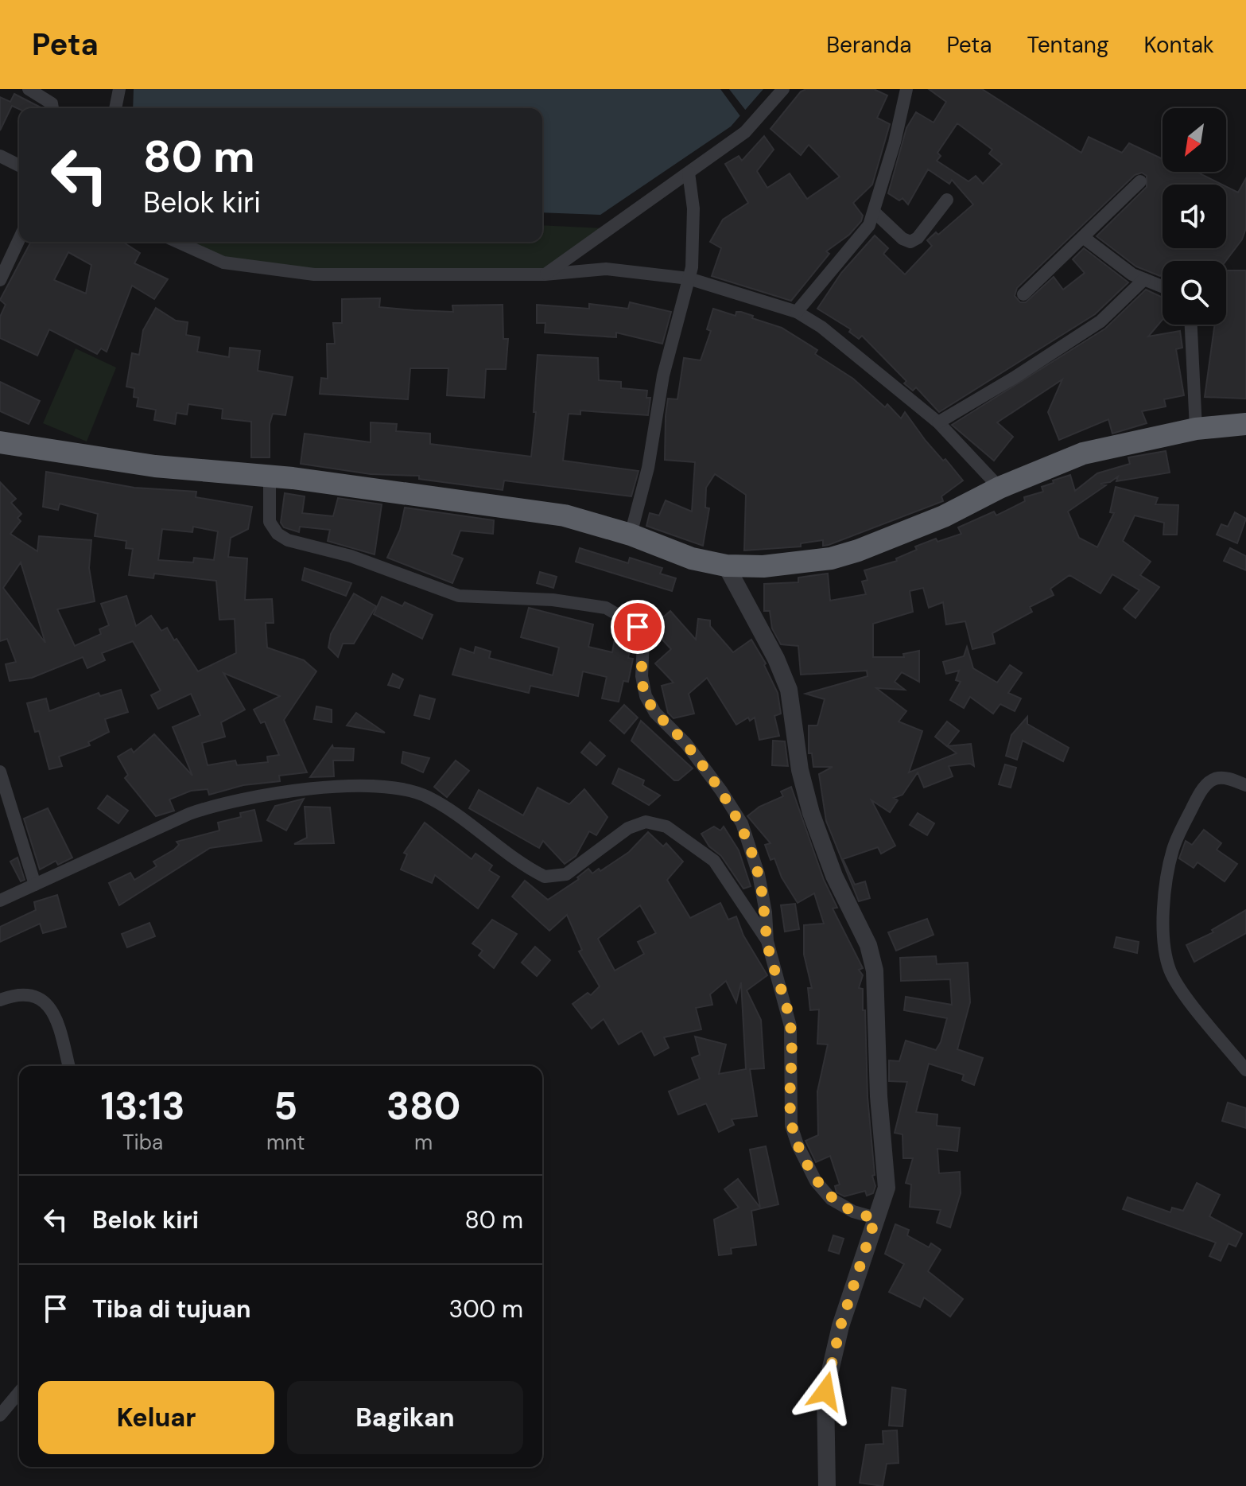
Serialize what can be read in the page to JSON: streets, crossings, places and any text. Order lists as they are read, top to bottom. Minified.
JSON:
{"north":"bottom left","page":{"header":"Peta","nav":["Beranda","Peta","Tentang","Kontak"],"turn":["80 m","Belok kiri"],"eta":["13:13","Tiba","5","mnt","380","m"],"list":[{"name":"Belok kiri","value":"80 m"},{"name":"Tiba di tujuan","value":"300 m"}],"buttons":["Keluar","Bagikan"]}}
